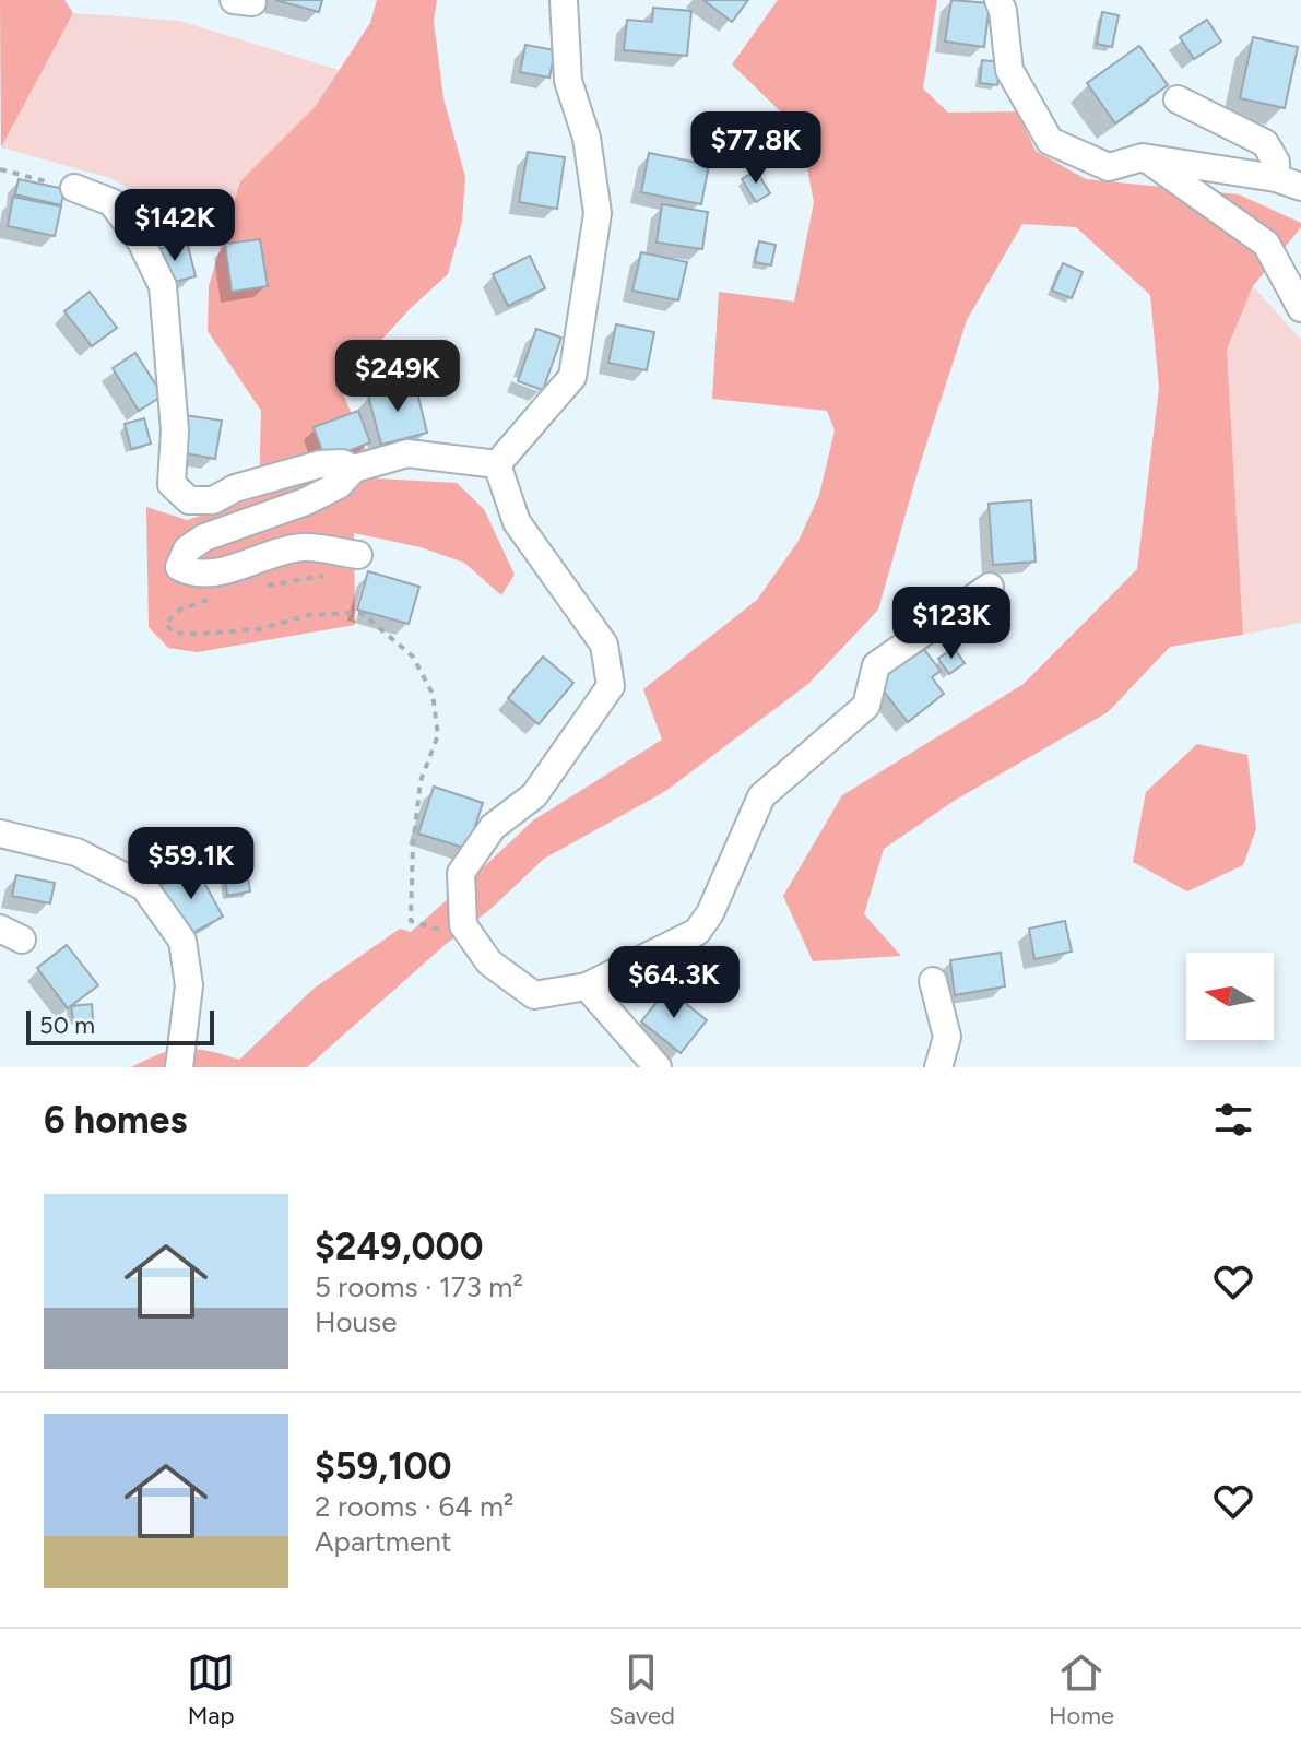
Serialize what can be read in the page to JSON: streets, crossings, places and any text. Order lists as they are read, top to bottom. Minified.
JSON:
{"scale_bar":"50 m","north":"left","page":{"price":["$77.8K","$142K","$249K","$123K","$59.1K","$64.3K"],"scale":"50 m","heading":"6 homes","list":[{"name":"$249,000","note":"5 rooms · 173 m² · House"},{"name":"$59,100","note":"2 rooms · 64 m² · Apartment"}],"tabs":["Map","Saved","Home"]}}
